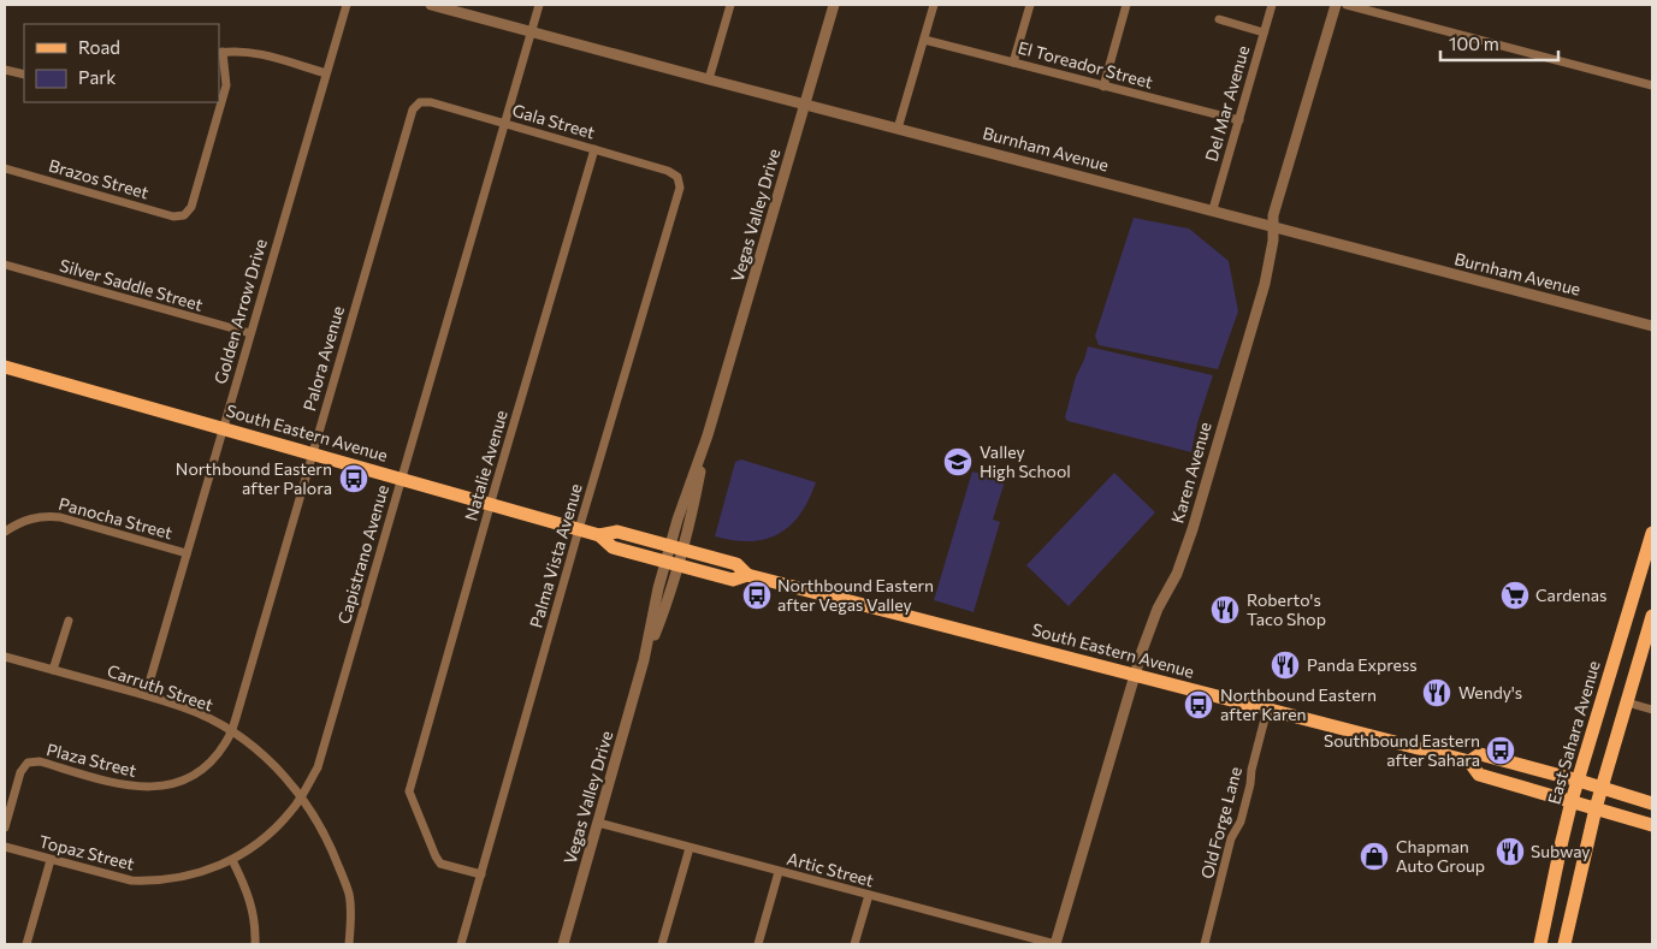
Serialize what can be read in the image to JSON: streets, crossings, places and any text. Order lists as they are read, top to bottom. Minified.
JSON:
{"streets":{"main road":["South Eastern Avenue","East Sahara Avenue"],"street":["El Toreador Street","Del Mar Avenue","Gala Street","Burnham Avenue","Brazos Street","Vegas Valley Drive","Silver Saddle Street","Golden Arrow Drive","Palora Avenue","Natalie Avenue","Karen Avenue","Panocha Street","Capistrano Avenue","Palma Vista Avenue","Carruth Street","Plaza Street","Old Forge Lane","Topaz Street","Artic Street"]},"crossings":[["El Toreador Street","Del Mar Avenue"],["Del Mar Avenue","Burnham Avenue"],["Gala Street","Palora Avenue"],["Gala Street","Natalie Avenue"],["Gala Street","Capistrano Avenue"],["Gala Street","Palma Vista Avenue"],["Burnham Avenue","Vegas Valley Drive"],["Burnham Avenue","Karen Avenue"],["Burnham Avenue","Capistrano Avenue"],["Vegas Valley Drive","South Eastern Avenue"],["Vegas Valley Drive","Artic Street"],["Silver Saddle Street","Golden Arrow Drive"],["Golden Arrow Drive","South Eastern Avenue"],["Golden Arrow Drive","Panocha Street"],["Golden Arrow Drive","Carruth Street"],["Palora Avenue","South Eastern Avenue"],["Palora Avenue","Carruth Street"],["Palora Avenue","Plaza Street"],["South Eastern Avenue","Natalie Avenue"],["South Eastern Avenue","Karen Avenue"],["South Eastern Avenue","Capistrano Avenue"],["South Eastern Avenue","Palma Vista Avenue"],["South Eastern Avenue","East Sahara Avenue"],["South Eastern Avenue","Old Forge Lane"],["Natalie Avenue","Palma Vista Avenue"],["Karen Avenue","Artic Street"],["Capistrano Avenue","Carruth Street"],["Capistrano Avenue","Topaz Street"],["Carruth Street","Plaza Street"]],"places":{"school or university":["Valley High School"],"bus stop":["Northbound Eastern after Palora","Northbound Eastern after Vegas Valley","Northbound Eastern after Karen","Southbound Eastern after Sahara"],"supermarket":["Cardenas"],"restaurant":["Roberto's Taco Shop","Panda Express","Wendy's","Subway"],"shop":["Chapman Auto Group"]},"legend":["Road","Park"],"scale_bar":"100 m"}
